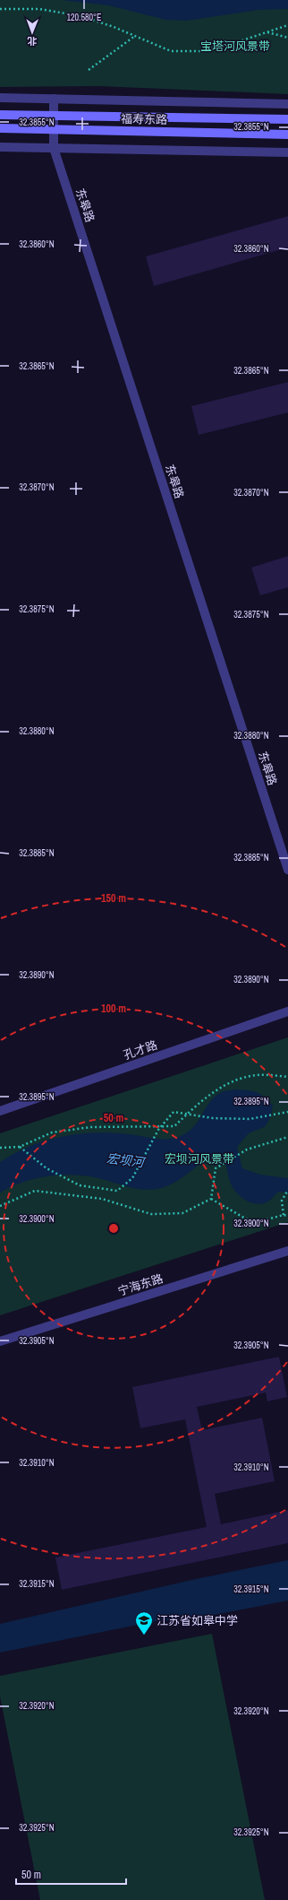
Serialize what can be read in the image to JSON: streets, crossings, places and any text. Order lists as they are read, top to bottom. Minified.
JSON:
{"streets":{"main road":["福寿东路"],"street":["东皋路","孔才路","宁海东路"]},"crossings":[["福寿东路","东皋路"]],"water":["宏坝河"],"parks":["宝塔河风景带","宏坝河风景带"],"places":{"school or university":["江苏省如皋中学"]},"scale_bar":"50 m","north":"bottom","coordinates":["120.580°E","32.3855°N","32.3860°N","32.3865°N","32.3870°N","32.3875°N","32.3880°N","32.3885°N","32.3890°N","32.3895°N","32.3900°N","32.3905°N","32.3910°N","32.3915°N","32.3920°N","32.3925°N"],"rings":["150 m","100 m","50 m"]}
